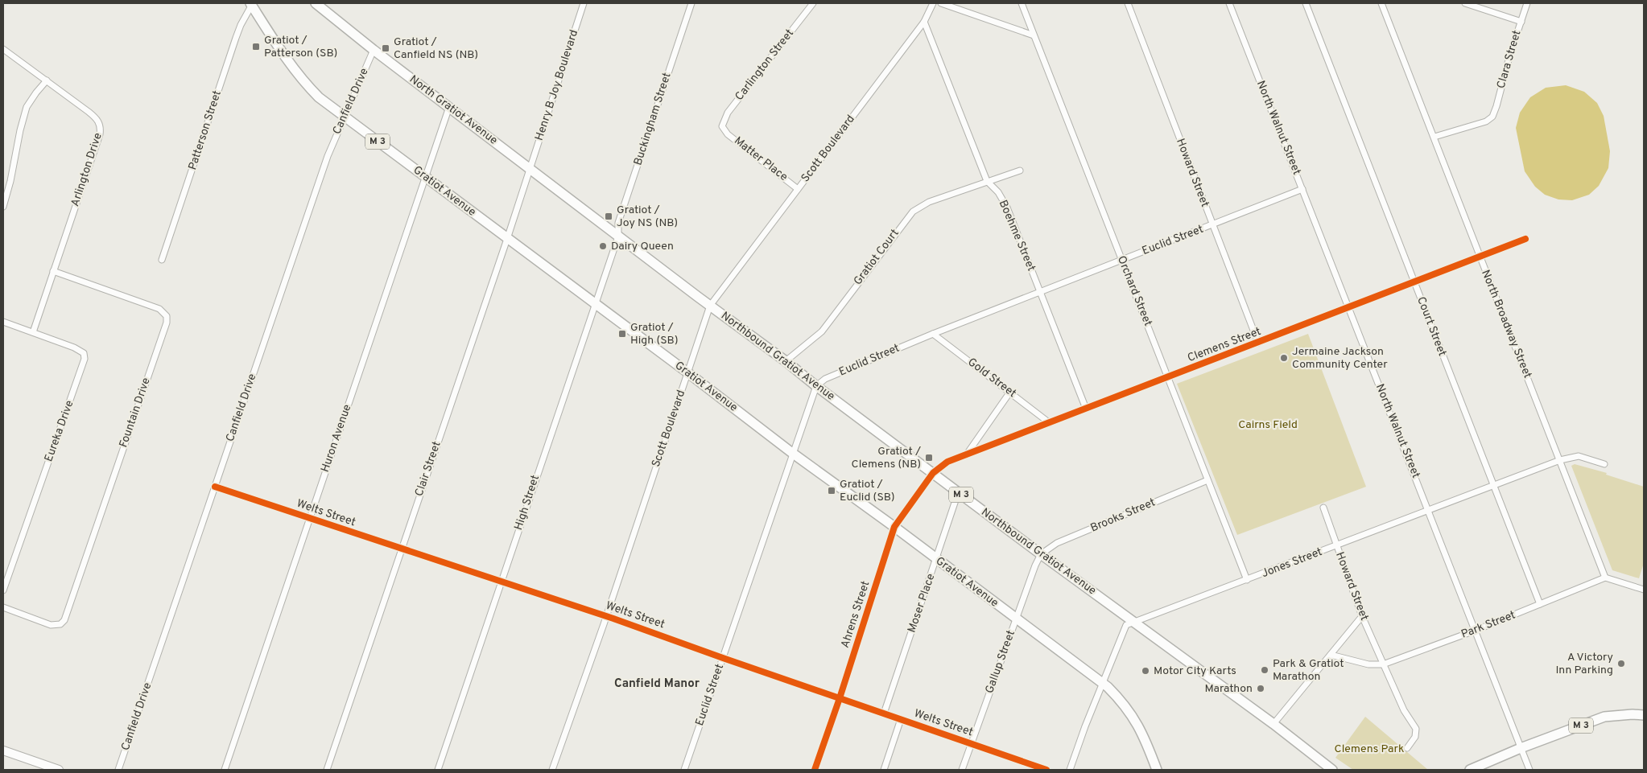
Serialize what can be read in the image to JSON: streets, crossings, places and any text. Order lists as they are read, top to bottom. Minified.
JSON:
{"streets":{"main road":["North Gratiot Avenue","M 3","Gratiot Avenue","Northbound Gratiot Avenue"],"street":["Clara Street","Carlington Street","Henry B Joy Boulevard","Canfield Drive","Buckingham Street","North Walnut Street","Patterson Street","Scott Boulevard","Matter Place","Arlington Drive","Howard Street","Boehme Street","Euclid Street","Gratiot Court","Orchard Street","North Broadway Street","Court Street","Clemens Street","Gold Street","Fountain Drive","Eureka Drive","Huron Avenue","Clair Street","High Street","Welts Street","Brooks Street","Jones Street","Moser Place","Ahrens Street","Park Street","Gallup Street"]},"crossings":[["Clara Street","North Broadway Street"],["Carlington Street","Matter Place"],["Henry B Joy Boulevard","North Gratiot Avenue"],["Henry B Joy Boulevard","Clair Street"],["Canfield Drive","North Gratiot Avenue"],["Canfield Drive","Gratiot Avenue"],["Canfield Drive","Welts Street"],["North Gratiot Avenue","Northbound Gratiot Avenue"],["North Gratiot Avenue","Huron Avenue"],["North Gratiot Avenue","Clair Street"],["Buckingham Street","Northbound Gratiot Avenue"],["Buckingham Street","High Street"],["North Walnut Street","M 3"],["North Walnut Street","Euclid Street"],["North Walnut Street","Clemens Street"],["North Walnut Street","Jones Street"],["North Walnut Street","Park Street"],["Patterson Street","Gratiot Avenue"],["Scott Boulevard","Matter Place"],["Scott Boulevard","Gratiot Avenue"],["Scott Boulevard","Boehme Street"],["Scott Boulevard","Northbound Gratiot Avenue"],["Scott Boulevard","Welts Street"],["Arlington Drive","Fountain Drive"],["Arlington Drive","Eureka Drive"],["Howard Street","Euclid Street"],["Howard Street","Clemens Street"],["Howard Street","Jones Street"],["Howard Street","Park Street"],["Gratiot Avenue","Euclid Street"],["Gratiot Avenue","Huron Avenue"],["Gratiot Avenue","Clair Street"],["Gratiot Avenue","High Street"],["Gratiot Avenue","Jones Street"],["Gratiot Avenue","Moser Place"],["Gratiot Avenue","Ahrens Street"],["Gratiot Avenue","Gallup Street"],["Boehme Street","Euclid Street"],["Boehme Street","Gratiot Court"],["Boehme Street","Clemens Street"],["Euclid Street","Orchard Street"],["Euclid Street","Northbound Gratiot Avenue"],["Euclid Street","Gold Street"],["Euclid Street","Welts Street"],["Gratiot Court","Northbound Gratiot Avenue"],["Orchard Street","Clemens Street"],["Orchard Street","Brooks Street"],["Orchard Street","Jones Street"],["North Broadway Street","Clemens Street"],["North Broadway Street","Jones Street"],["North Broadway Street","Park Street"],["Court Street","Clemens Street"],["Court Street","Jones Street"],["Court Street","Park Street"],["Clemens Street","Northbound Gratiot Avenue"],["Clemens Street","Gold Street"],["Clemens Street","Ahrens Street"],["Northbound Gratiot Avenue","High Street"],["Northbound Gratiot Avenue","Brooks Street"],["Northbound Gratiot Avenue","Jones Street"],["Northbound Gratiot Avenue","Moser Place"],["Northbound Gratiot Avenue","Ahrens Street"],["Northbound Gratiot Avenue","Gallup Street"],["Huron Avenue","Welts Street"],["Clair Street","Welts Street"],["High Street","Welts Street"],["Welts Street","Moser Place"],["Welts Street","Ahrens Street"],["Welts Street","Gallup Street"],["Brooks Street","Gallup Street"]],"districts":["Canfield Manor"],"parks":["Cairns Field","Clemens Park"],"places":{"transit":["Gratiot / Patterson (SB)","Gratiot / Canfield NS (NB)","Gratiot / Joy NS (NB)","Gratiot / High (SB)","Gratiot / Clemens (NB)","Gratiot / Euclid (SB)"],"other":["Dairy Queen","Jermaine Jackson Community Center","A Victory Inn Parking","Park & Gratiot Marathon","Motor City Karts","Marathon"]}}
